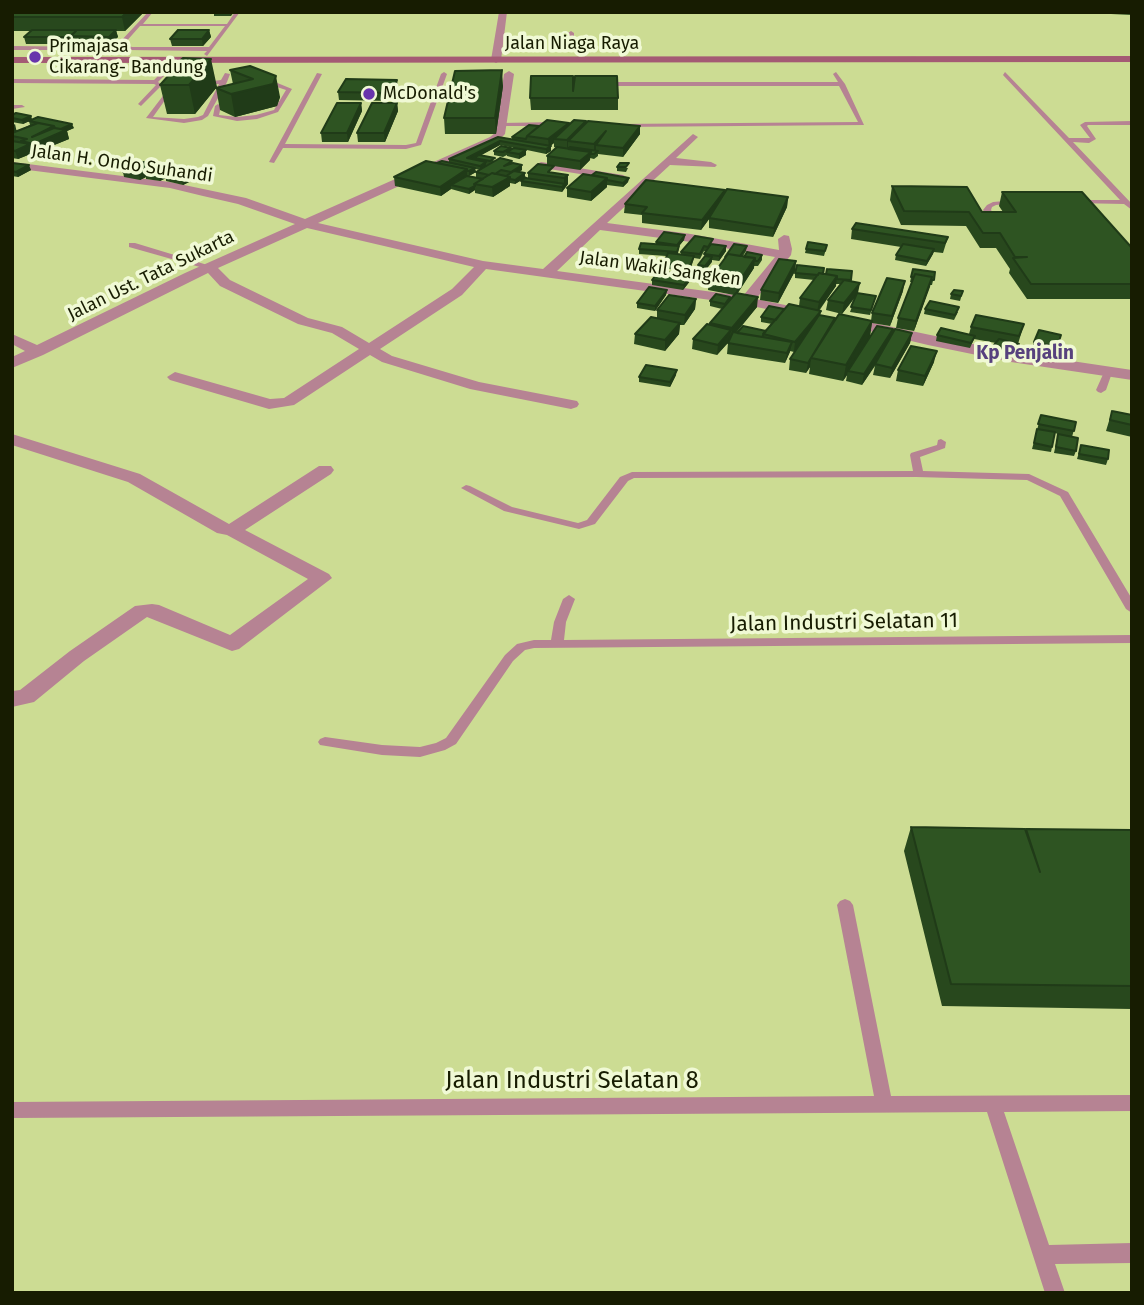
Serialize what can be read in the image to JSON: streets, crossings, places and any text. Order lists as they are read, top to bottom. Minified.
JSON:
{"streets":{"main road":["Jalan Niaga Raya"],"street":["Jalan H. Ondo Suhandi","Jalan Wakil Sangken","Jalan Ust. Tata Sukarta"],"lane":["Jalan Industri Selatan 11","Jalan Industri Selatan 8"]},"crossings":[["Jalan H. Ondo Suhandi","Jalan Wakil Sangken"],["Jalan H. Ondo Suhandi","Jalan Ust. Tata Sukarta"],["Jalan Wakil Sangken","Jalan Ust. Tata Sukarta"]],"districts":["Kp Penjalin"],"places":["Primajasa Cikarang- Bandung","McDonald's"]}
